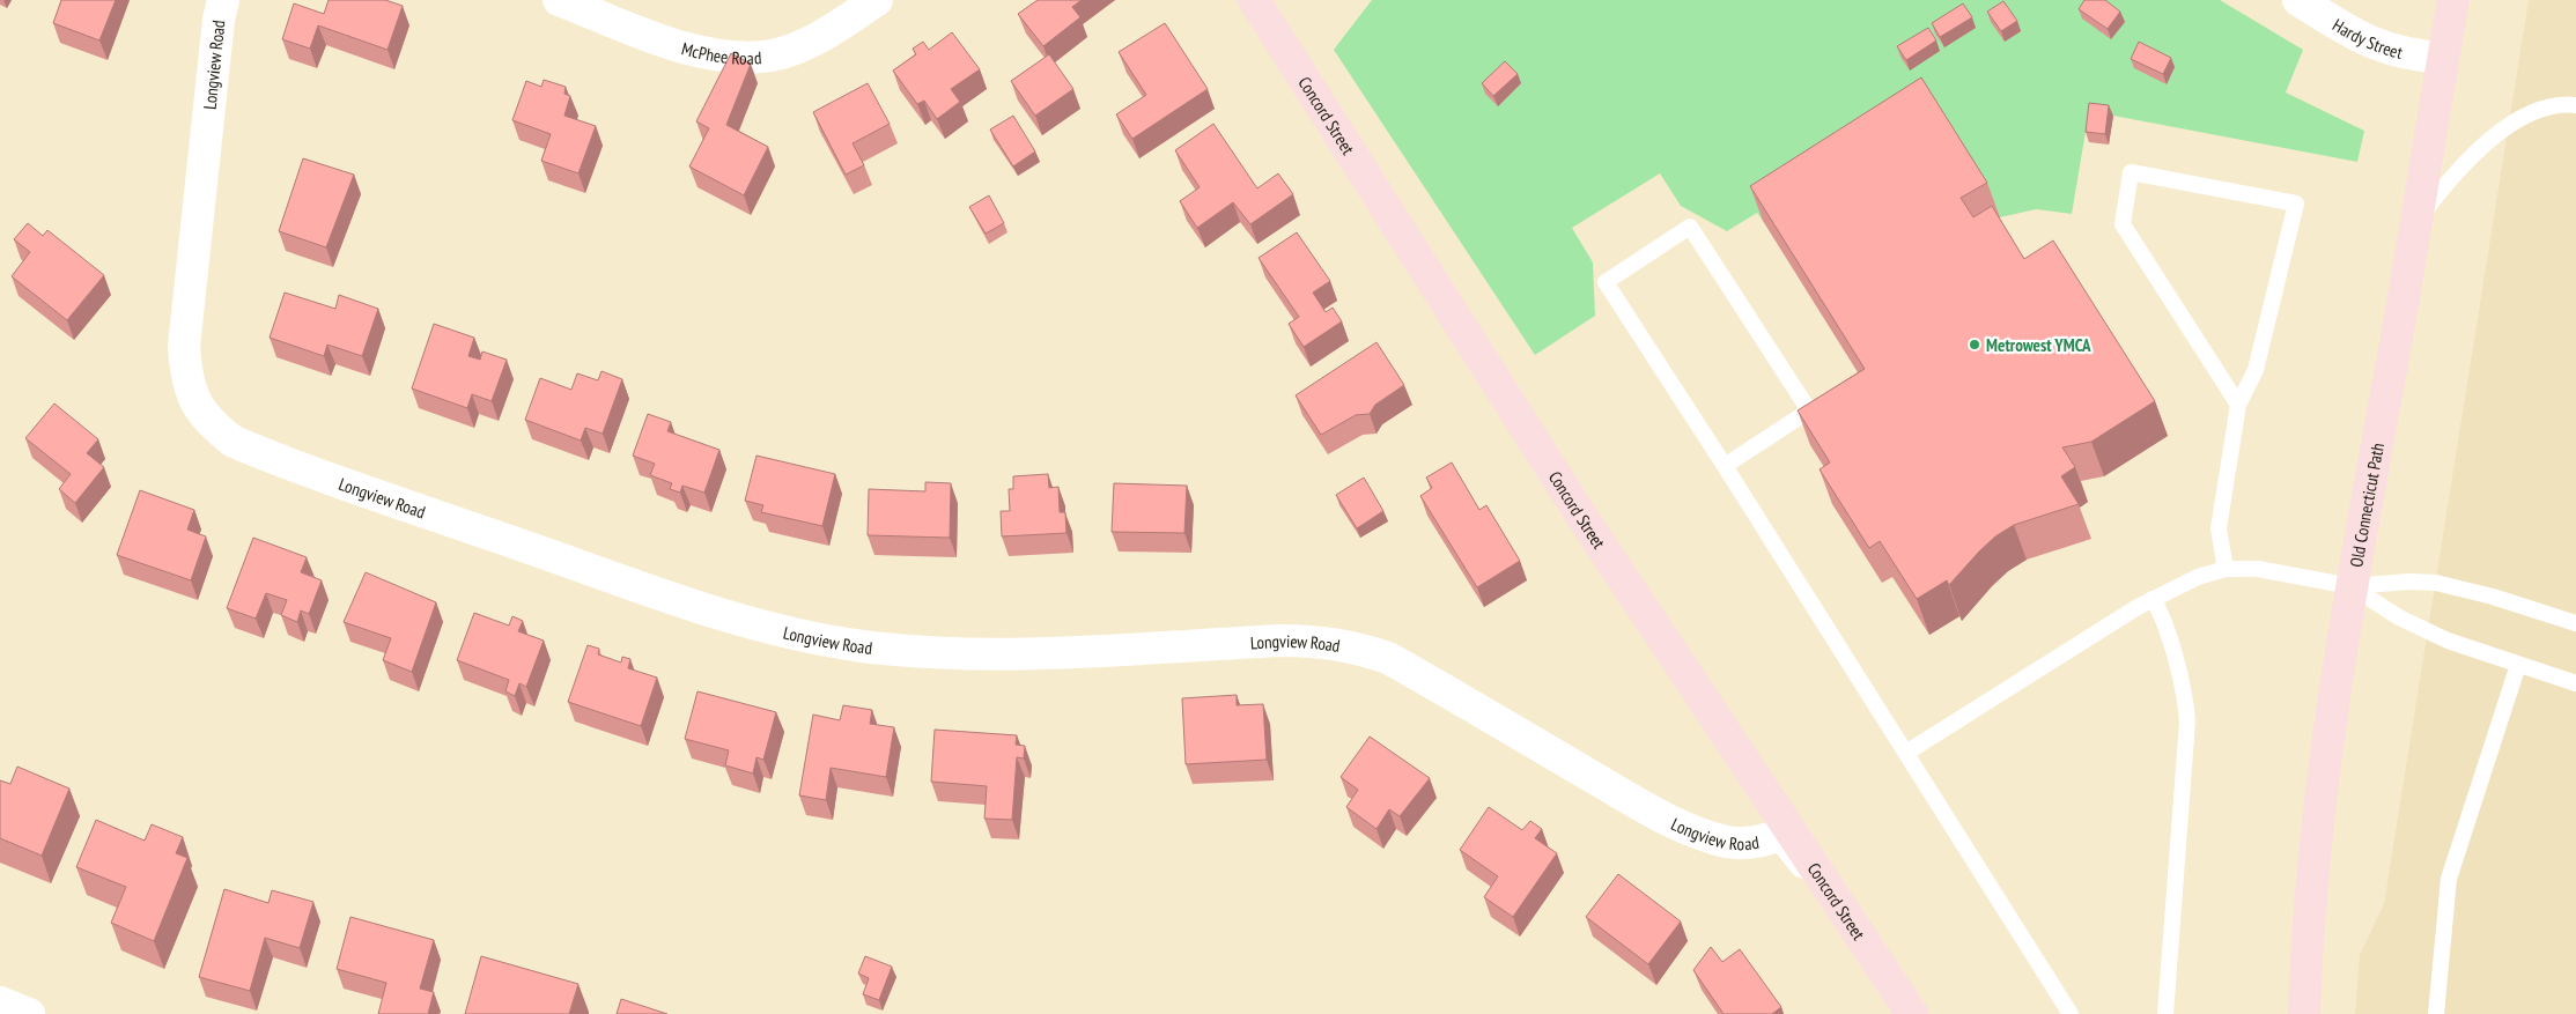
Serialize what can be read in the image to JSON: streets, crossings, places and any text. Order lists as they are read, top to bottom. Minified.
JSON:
{"streets":{"main road":["Concord Street","Old Connecticut Path"],"street":["Hardy Street","McPhee Road","Longview Road"]},"crossings":[["Hardy Street","Old Connecticut Path"],["Longview Road","Concord Street"]],"places":["Metrowest YMCA"]}
